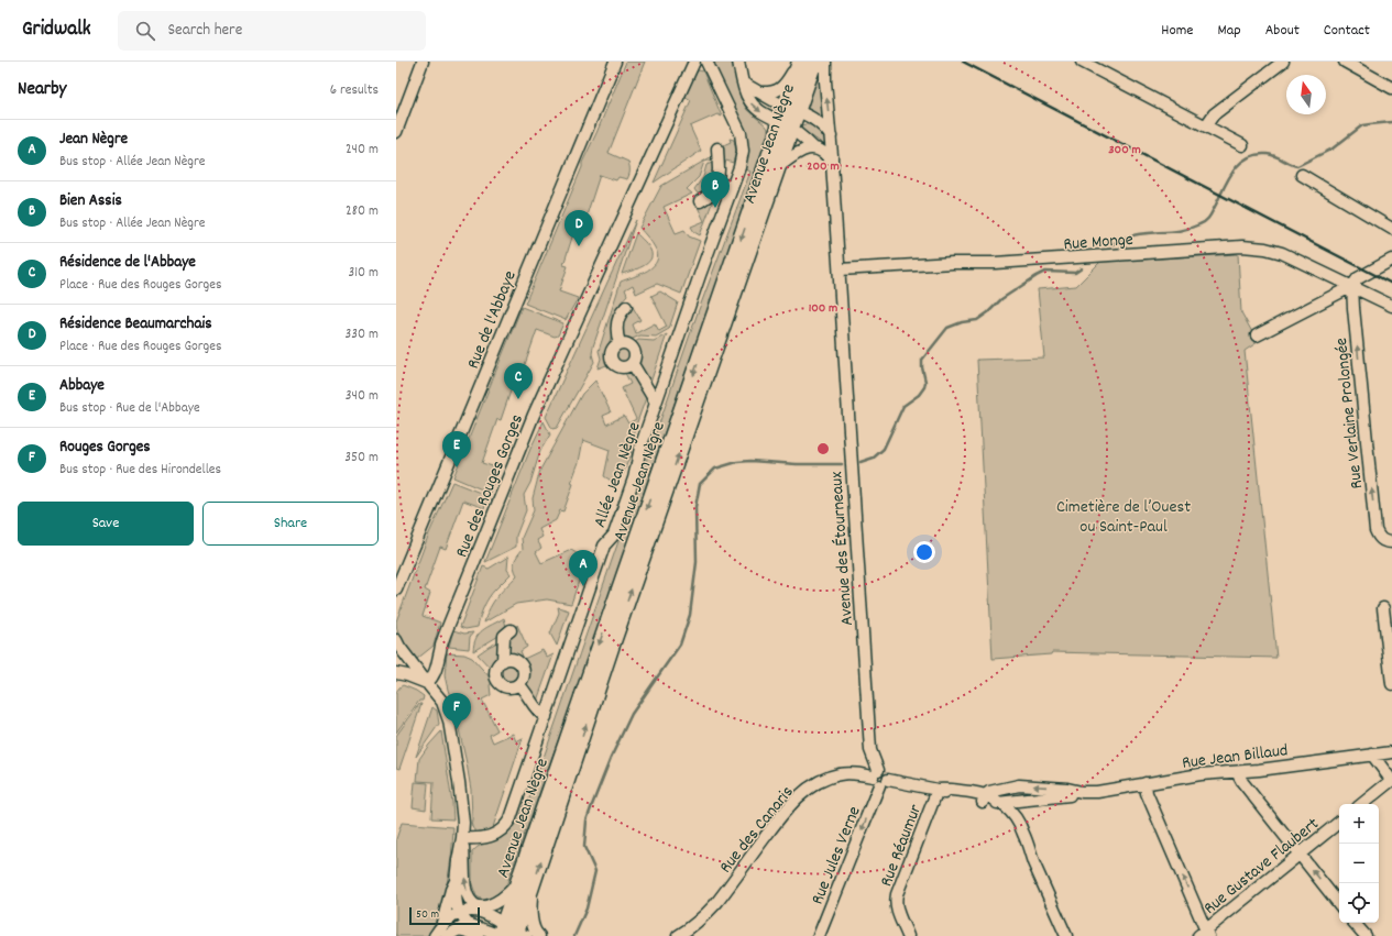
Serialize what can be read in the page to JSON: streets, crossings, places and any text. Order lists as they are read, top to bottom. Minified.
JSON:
{"streets":{"main road":["Avenue Jean Nègre"],"street":["Rue Monge","Rue de l'Abbaye","Rue Verlaine Prolongée","Allée Jean Nègre","Rue des Rouges Gorges","Avenue des Étourneaux","Rue Jean Billaud","Rue des Canaris","Rue Réaumur","Rue Jules Verne","Rue Gustave Flaubert"]},"crossings":[["Rue Monge","Rue Verlaine Prolongée"],["Rue Monge","Avenue des Étourneaux"],["Avenue des Étourneaux","Rue des Canaris"],["Avenue des Étourneaux","Rue Jules Verne"],["Rue des Canaris","Rue Jules Verne"]],"one_way":["Rue Verlaine Prolongée","Rue Jules Verne"],"parks":["Cimetière de l’Ouest ou Saint-Paul"],"scale_bar":"50 m","north":"top","page":{"header":"Gridwalk","search":"Search here","nav":["Home","Map","About","Contact"],"heading":["Nearby","6 results"],"list":[{"mark":"A","name":"Jean Nègre","note":"Bus stop · Allée Jean Nègre","value":"240 m"},{"mark":"B","name":"Bien Assis","note":"Bus stop · Allée Jean Nègre","value":"280 m"},{"mark":"C","name":"Résidence de l'Abbaye","note":"Place · Rue des Rouges Gorges","value":"310 m"},{"mark":"D","name":"Résidence Beaumarchais","note":"Place · Rue des Rouges Gorges","value":"330 m"},{"mark":"E","name":"Abbaye","note":"Bus stop · Rue de l'Abbaye","value":"340 m"},{"mark":"F","name":"Rouges Gorges","note":"Bus stop · Rue des Hirondelles","value":"350 m"}],"pins":["B","D","C","E","A","F"],"buttons":["Save","Share"],"map_buttons":["+","−"],"scale":"50 m"},"rings":["300 m","200 m","100 m"]}
